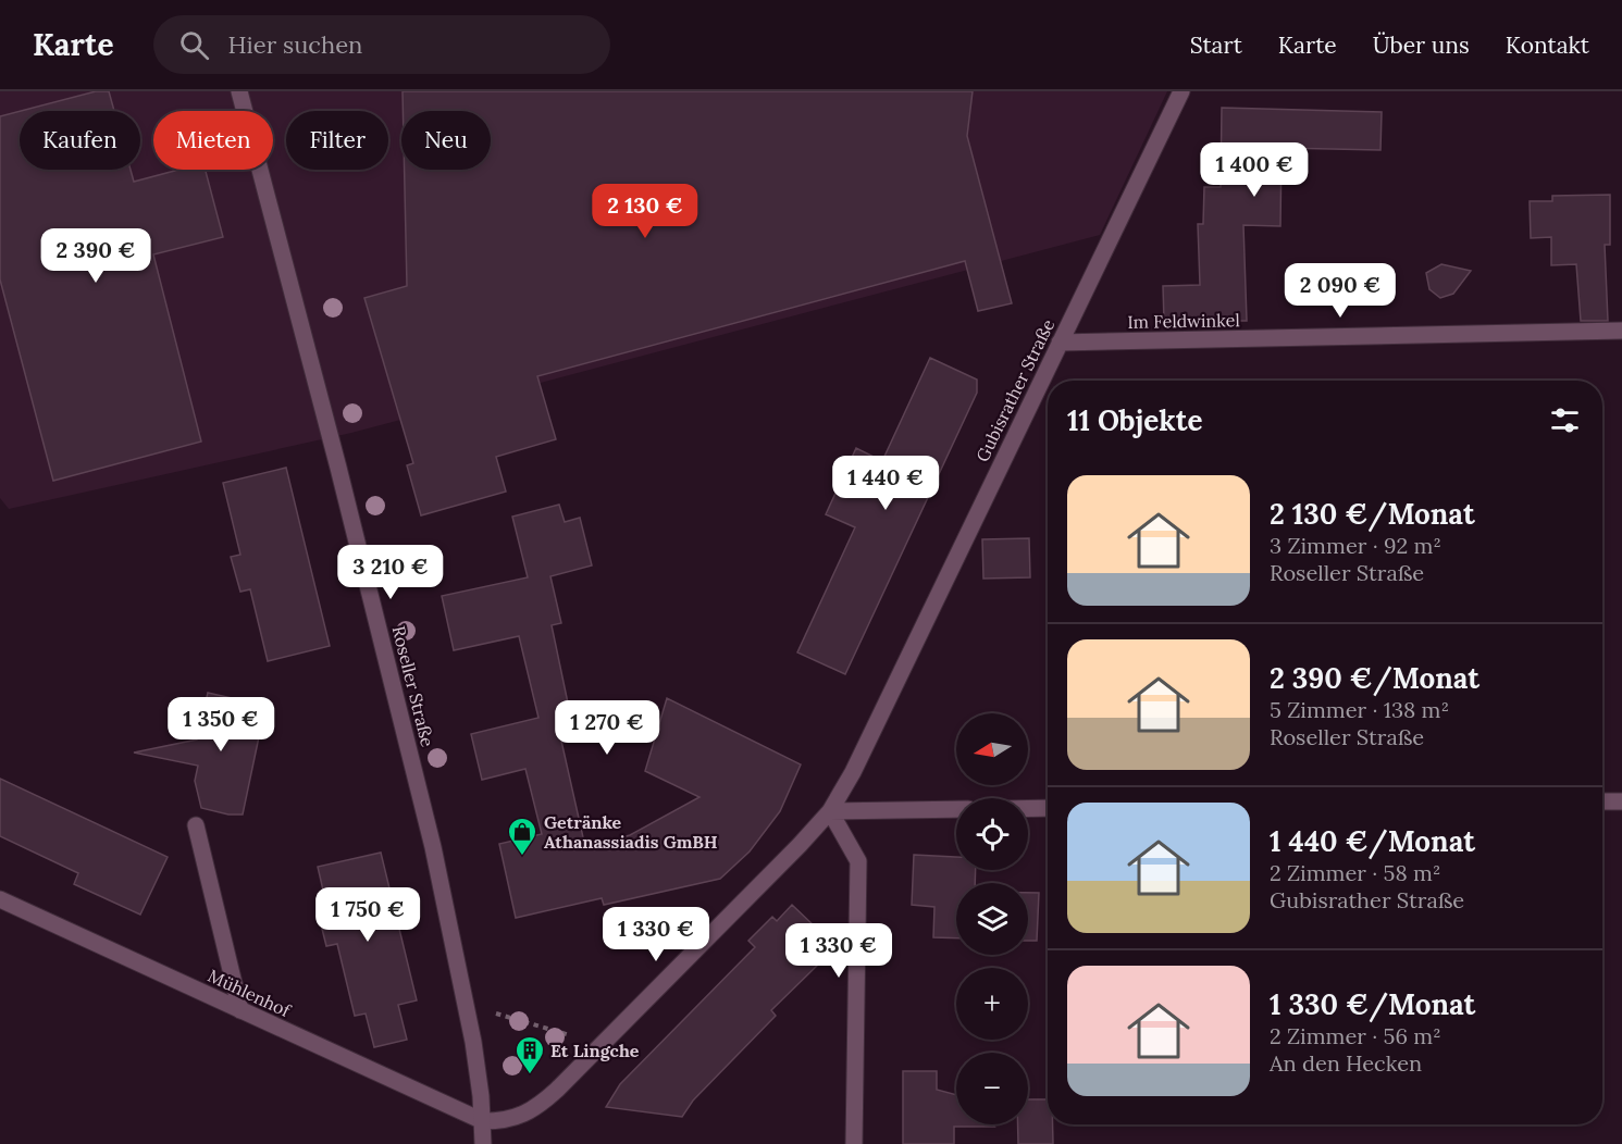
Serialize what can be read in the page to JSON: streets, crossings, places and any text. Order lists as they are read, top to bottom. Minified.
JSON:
{"streets":{"street":["Im Feldwinkel","Gubisrather Straße","Roseller Straße","Mühlenhof"]},"crossings":[["Im Feldwinkel","Gubisrather Straße"],["Gubisrather Straße","Roseller Straße"],["Gubisrather Straße","Mühlenhof"],["Roseller Straße","Mühlenhof"]],"places":{"shop":["Getränke Athanassiadis GmBH"],"building":["Et Lingche"]},"north":"left","page":{"header":"Karte","search":"Hier suchen","nav":["Start","Karte","Über uns","Kontakt"],"chip":["Kaufen","Mieten","Filter","Neu"],"price":["1 400 €","2 130 €","2 390 €","2 090 €","1 440 €","3 210 €","1 350 €","1 270 €","1 750 €","1 330 €","1 330 €"],"heading":"11 Objekte","list":[{"name":"2 130 €/Monat","note":"3 Zimmer · 92 m² · Roseller Straße"},{"name":"2 390 €/Monat","note":"5 Zimmer · 138 m² · Roseller Straße"},{"name":"1 440 €/Monat","note":"2 Zimmer · 58 m² · Gubisrather Straße"},{"name":"1 330 €/Monat","note":"2 Zimmer · 56 m² · An den Hecken"}],"map_buttons":["+","−"]}}
